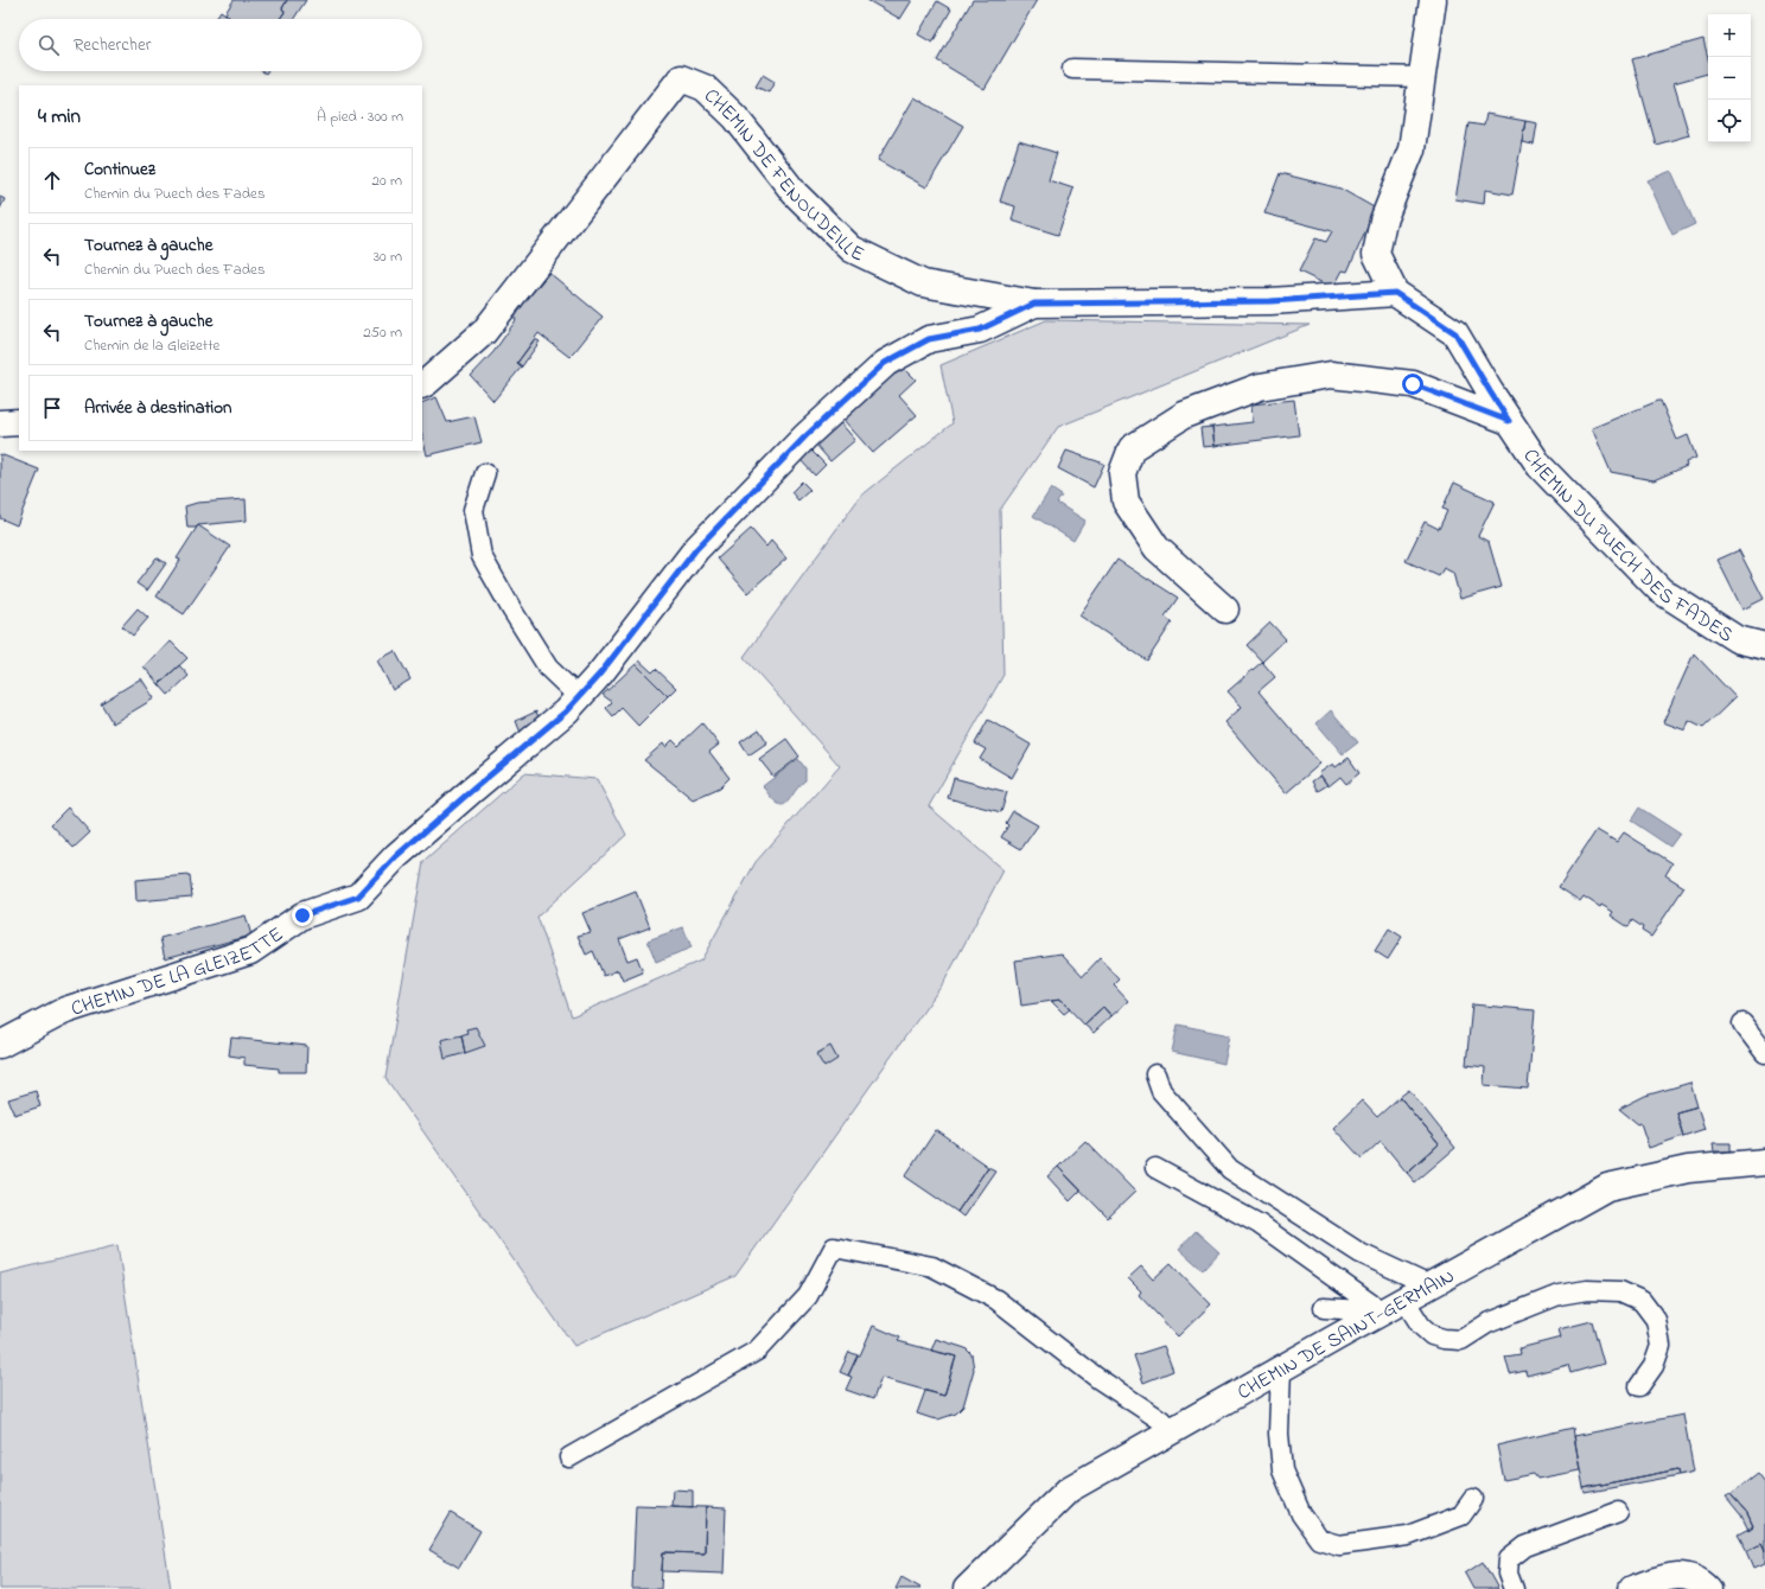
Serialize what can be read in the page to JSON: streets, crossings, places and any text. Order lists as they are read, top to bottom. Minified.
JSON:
{"streets":{"street":["CHEMIN DE FENOUDEILLE","CHEMIN DU PUECH DES FADES","CHEMIN DE LA GLEIZETTE","CHEMIN DE SAINT-GERMAIN"]},"crossings":[["CHEMIN DE FENOUDEILLE","CHEMIN DE LA GLEIZETTE"],["CHEMIN DU PUECH DES FADES","CHEMIN DE LA GLEIZETTE"]],"page":{"map_buttons":["+","−"],"search":"Rechercher","heading":["4 min","À pied · 300 m"],"list":[["Continuez","Chemin du Puech des Fades","20 m"],["Tournez à gauche","Chemin du Puech des Fades","30 m"],["Tournez à gauche","Chemin de la Gleizette","250 m"],"Arrivée à destination"]}}
